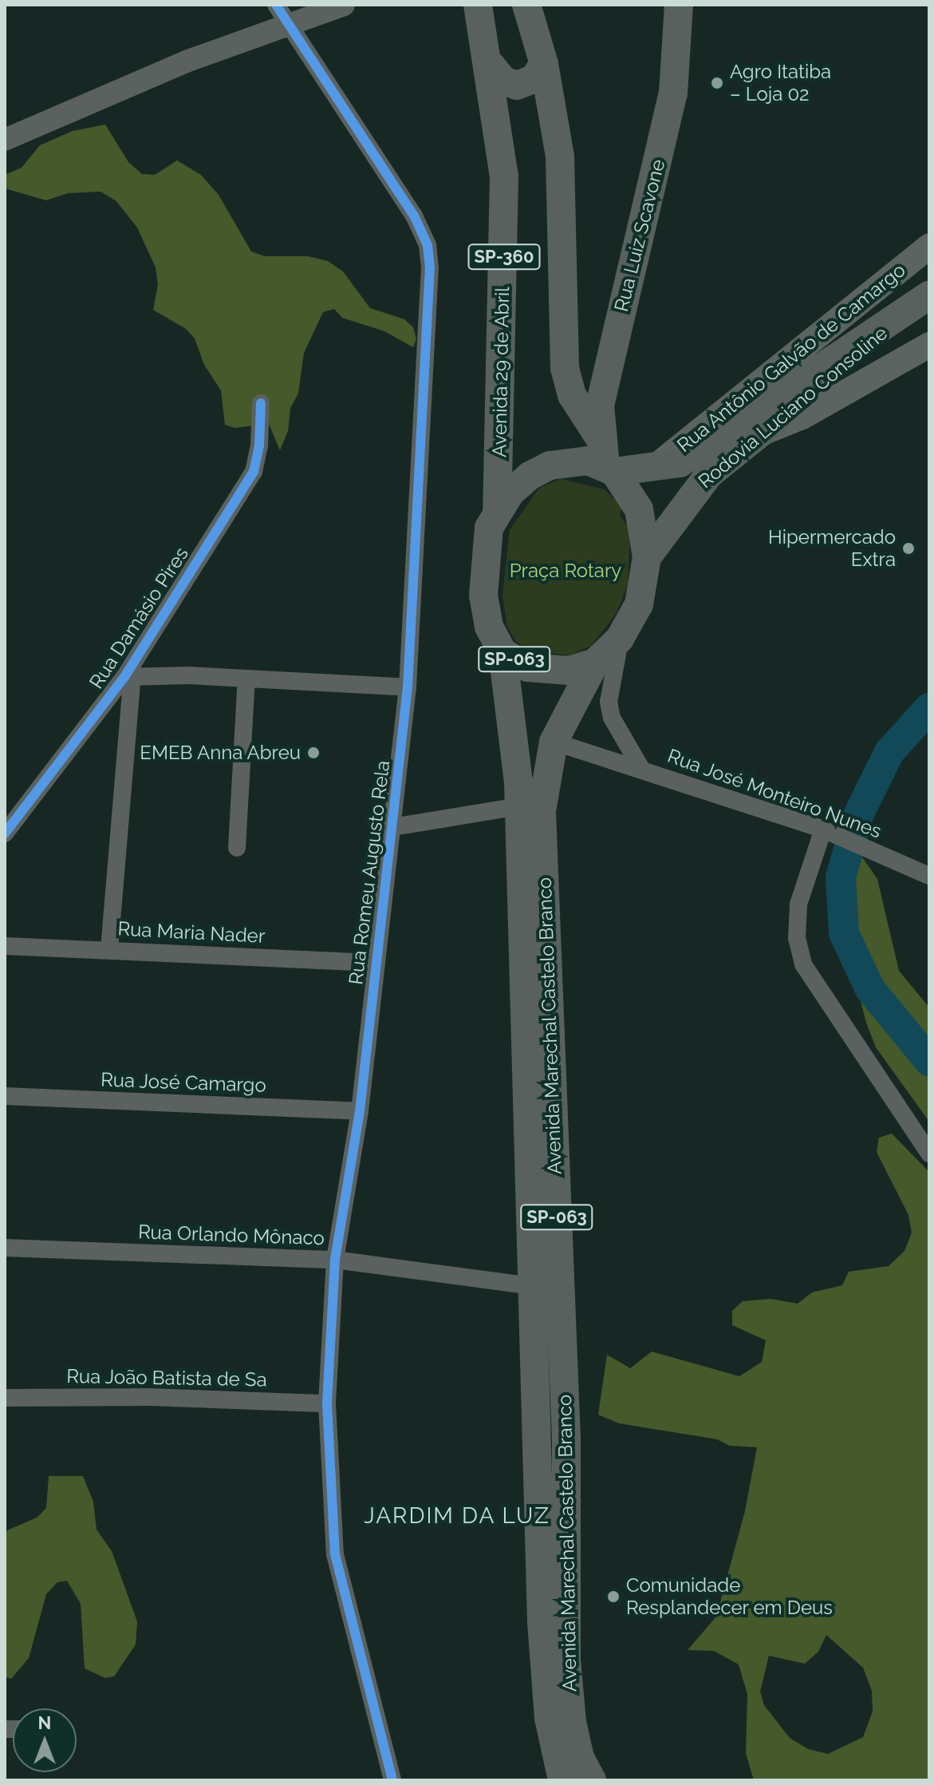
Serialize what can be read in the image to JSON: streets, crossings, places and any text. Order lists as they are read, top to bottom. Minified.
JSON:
{"streets":{"main road":["Rua Luiz Scavone","SP-360","Rua Antônio Galvão de Camargo","Avenida 29 de Abril","Rodovia Luciano Consoline","SP-063","Avenida Marechal Castelo Branco"],"street":["Rua Damásio Pires","Rua José Monteiro Nunes","Rua Romeu Augusto Rela","Rua Maria Nader","Rua José Camargo","Rua Orlando Mônaco","Rua João Batista de Sa"]},"crossings":[["Rua Luiz Scavone","Avenida 29 de Abril"],["Rua Luiz Scavone","Rodovia Luciano Consoline"],["Rua Luiz Scavone","SP-063"],["Rua Luiz Scavone","Rua José Monteiro Nunes"],["Rua Luiz Scavone","Avenida Marechal Castelo Branco"],["Rua Antônio Galvão de Camargo","Rodovia Luciano Consoline"],["Avenida 29 de Abril","Rodovia Luciano Consoline"],["Avenida 29 de Abril","SP-063"],["Avenida 29 de Abril","Rua José Monteiro Nunes"],["Avenida 29 de Abril","Avenida Marechal Castelo Branco"],["Rodovia Luciano Consoline","SP-063"],["Rodovia Luciano Consoline","Rua José Monteiro Nunes"],["Rodovia Luciano Consoline","Avenida Marechal Castelo Branco"],["SP-063","Rua José Monteiro Nunes"],["SP-063","Avenida Marechal Castelo Branco"],["Rua José Monteiro Nunes","Avenida Marechal Castelo Branco"],["Rua Romeu Augusto Rela","Rua Maria Nader"],["Rua Romeu Augusto Rela","Rua José Camargo"],["Rua Romeu Augusto Rela","Rua Orlando Mônaco"],["Rua Romeu Augusto Rela","Rua João Batista de Sa"],["Avenida Marechal Castelo Branco","Rua Orlando Mônaco"]],"districts":["JARDIM DA LUZ"],"parks":["Praça Rotary"],"places":["Agro Itatiba – Loja 02","Hipermercado Extra","EMEB Anna Abreu","Comunidade Resplandecer em Deus"],"north":"top"}
